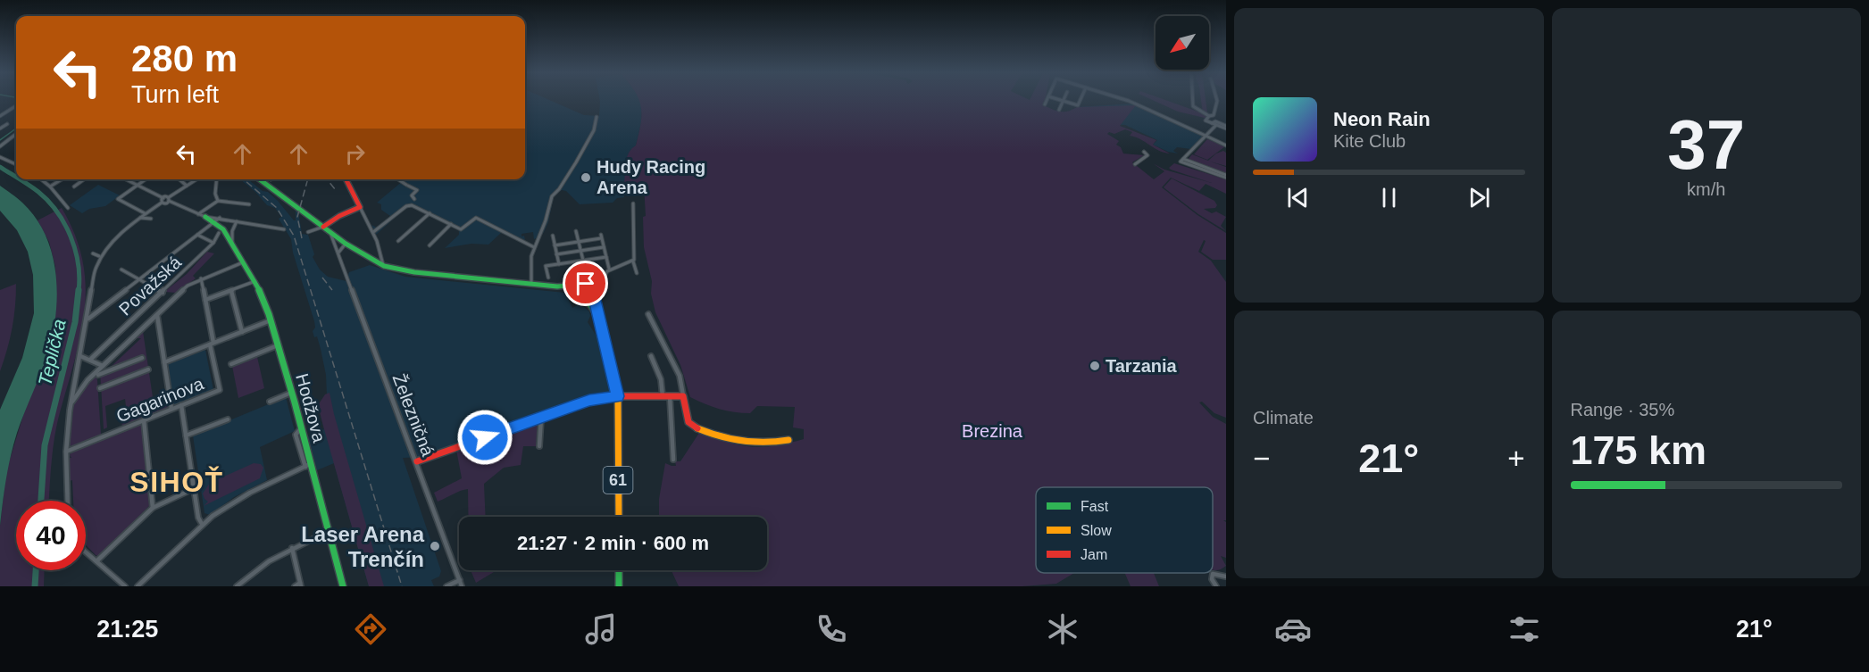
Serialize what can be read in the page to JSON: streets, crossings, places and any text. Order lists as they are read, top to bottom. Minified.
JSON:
{"streets":{"street":["Považská","Gagarinova","Hodžova","Železničná","61"]},"crossings":[["Považská","Gagarinova"],["Považská","Hodžova"]],"districts":["SIHOŤ"],"water":["Teplička"],"parks":["Brezina"],"places":["Hudy Racing Arena","Tarzania","Laser Arena Trenčín"],"legend":["Fast","Slow","Jam"],"north":"bottom left","page":{"tile":[["37","km/h"],"Climate",["Range · 35%","175 km"]],"turn":["280 m","Turn left"],"song":["Neon Rain","Kite Club"],"heat":["−","21°","+"],"limit":"40","trip":"21:27 · 2 min · 600 m","tabs":["21:25","21°"]}}
